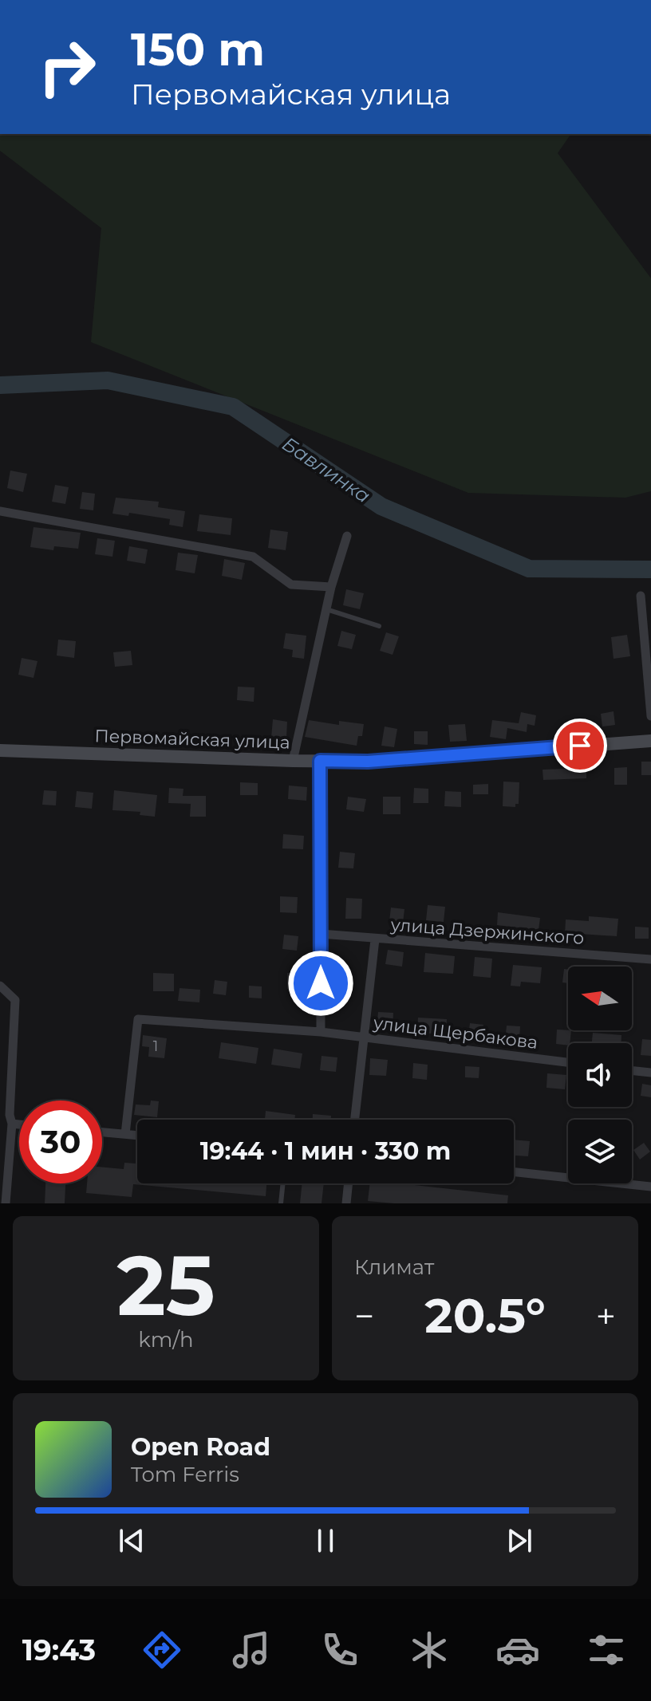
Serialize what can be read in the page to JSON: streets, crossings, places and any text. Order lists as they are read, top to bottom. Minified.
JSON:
{"streets":{"street":["Первомайская улица","улица Дзержинского","улица Щербакова"]},"water":["Бавлинка"],"house_numbers":["1"],"north":"left","page":{"turn":["150 m","Первомайская улица"],"limit":"30","trip":"19:44 · 1 мин · 330 m","tile":[["25","km/h"],"Климат"],"heat":["−","20.5°","+"],"song":["Open Road","Tom Ferris"],"tabs":"19:43"}}
